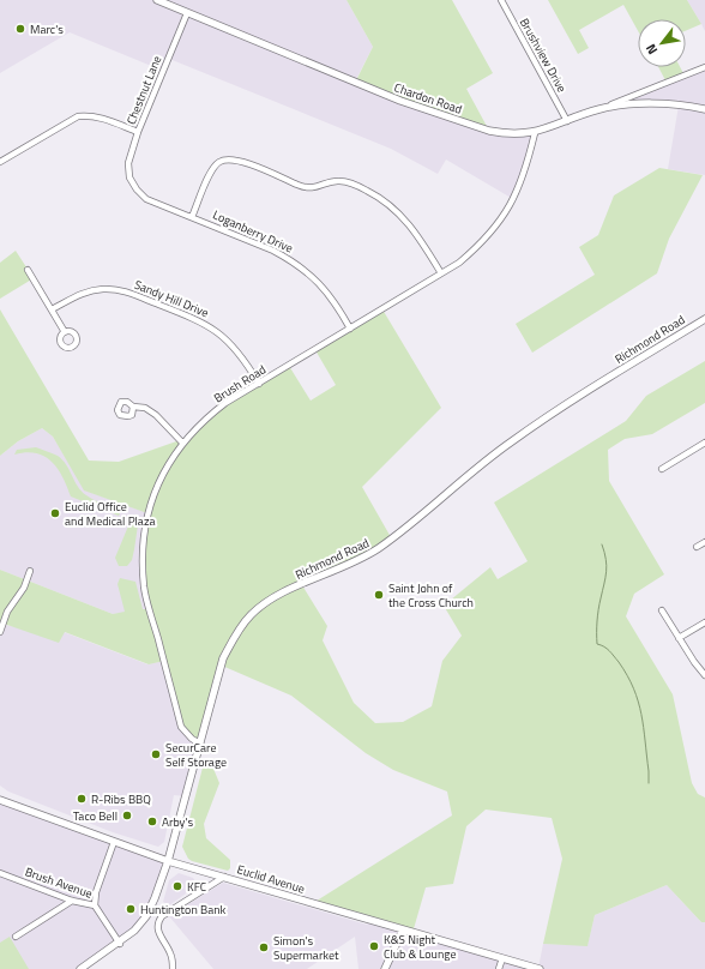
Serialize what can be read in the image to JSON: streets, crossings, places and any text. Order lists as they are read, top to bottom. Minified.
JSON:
{"streets":{"main road":["Chardon Road","Richmond Road","Euclid Avenue"],"street":["Brushview Drive","Chestnut Lane","Loganberry Drive","Sandy Hill Drive","Brush Road","Brush Avenue"]},"crossings":[["Brushview Drive","Chardon Road"],["Chestnut Lane","Chardon Road"],["Chestnut Lane","Loganberry Drive"],["Chardon Road","Brush Road"],["Loganberry Drive","Brush Road"],["Sandy Hill Drive","Brush Road"],["Richmond Road","Brush Road"],["Richmond Road","Euclid Avenue"],["Richmond Road","Brush Avenue"]],"places":["Marc's","Euclid Office and Medical Plaza","Saint John of the Cross Church","SecurCare Self Storage","R-Ribs BBQ","Taco Bell","Arby's","KFC","Huntington Bank","K&S Night Club & Lounge","Simon's Supermarket"],"north":"bottom left"}
